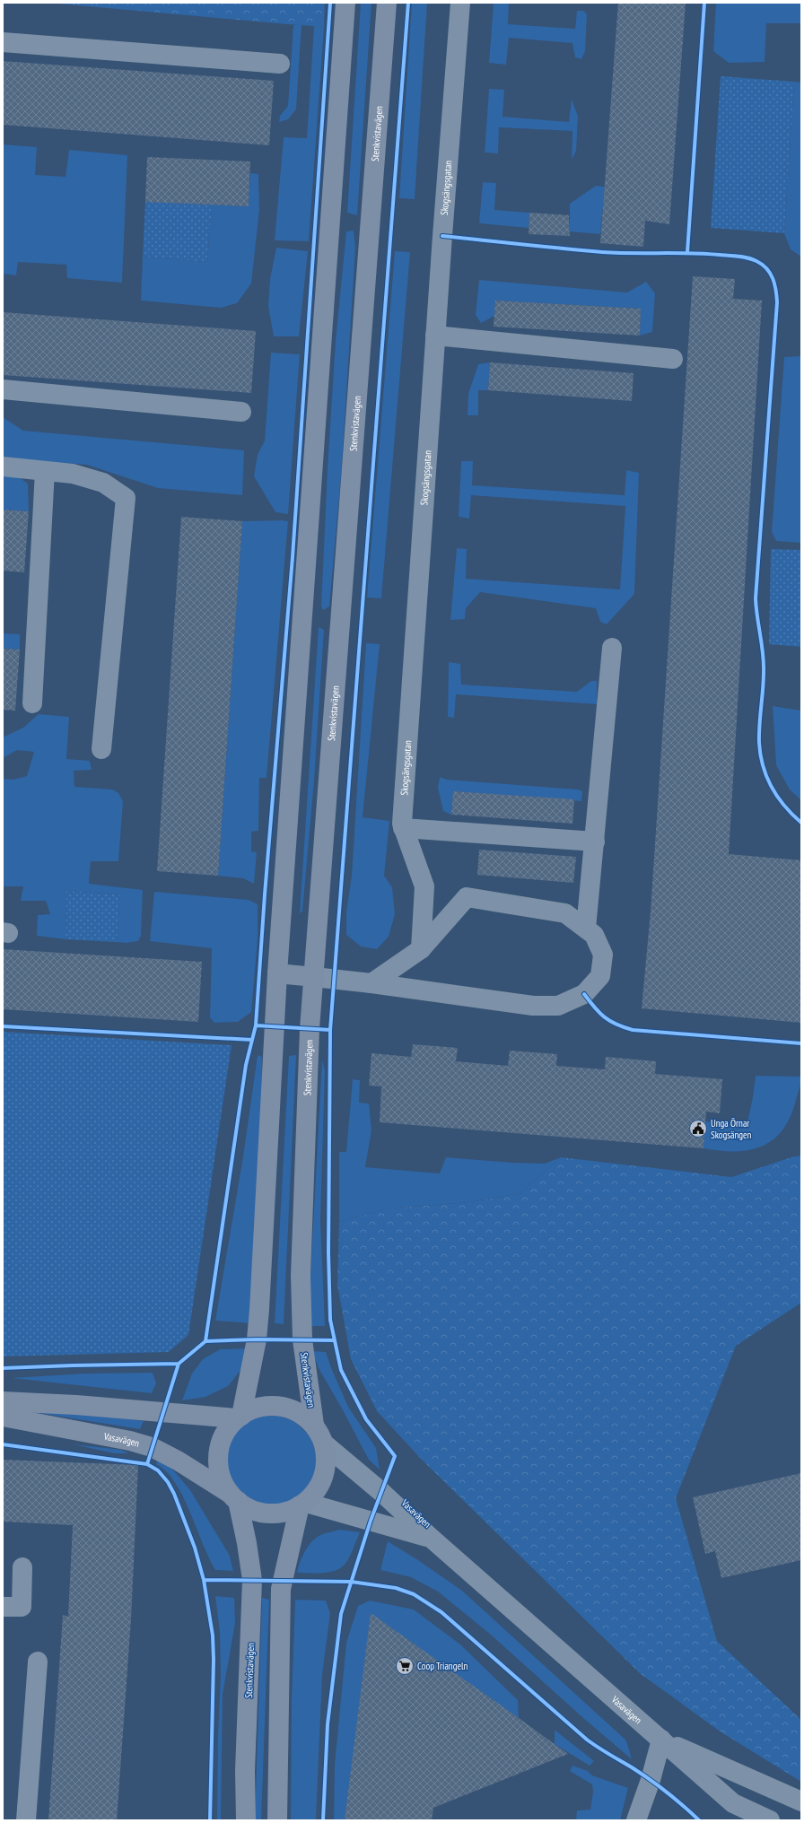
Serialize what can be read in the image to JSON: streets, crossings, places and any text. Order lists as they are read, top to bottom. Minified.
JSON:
{"streets":{"main road":["Stenkvistavägen","Vasavägen"],"street":["Skogsängsgatan"]},"crossings":[["Stenkvistavägen","Vasavägen"]],"places":{"public building":["Unga Örnar Skogsängen"],"supermarket":["Coop Triangeln"]}}
